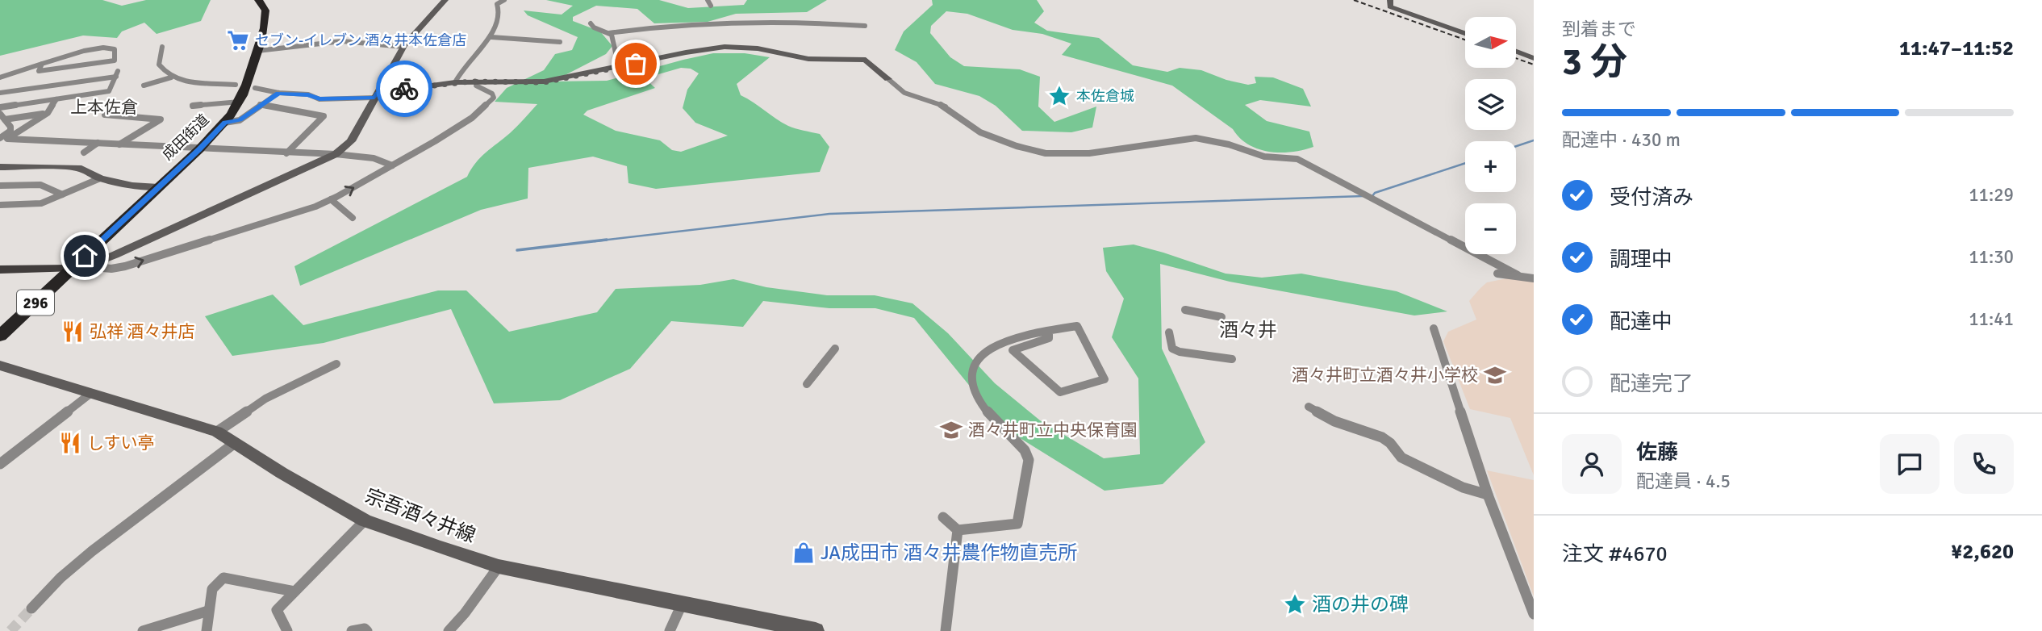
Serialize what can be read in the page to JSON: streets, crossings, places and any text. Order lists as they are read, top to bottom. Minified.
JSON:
{"streets":{"highway":["成田街道","296"],"street":["宗吾酒々井線"]},"districts":["上本佐倉","酒々井"],"places":{"supermarket":["セブン-イレブン 酒々井本佐倉店"],"place":["本佐倉城","酒の井の碑"],"restaurant":["弘祥 酒々井店","しすい亭"],"school or university":["酒々井町立酒々井小学校","酒々井町立中央保育園"],"shop":["JA成田市 酒々井農作物直売所"]},"north":"right","page":{"heading":["3 分","到着まで","11:47–11:52"],"panel":["佐藤","配達員 · 4.5","注文 #4670","¥2,620"],"map_buttons":["+","−"],"bar":"配達中 · 430 m","list":[["受付済み","11:29"],["調理中","11:30"],["配達中","11:41"],"配達完了"]}}
